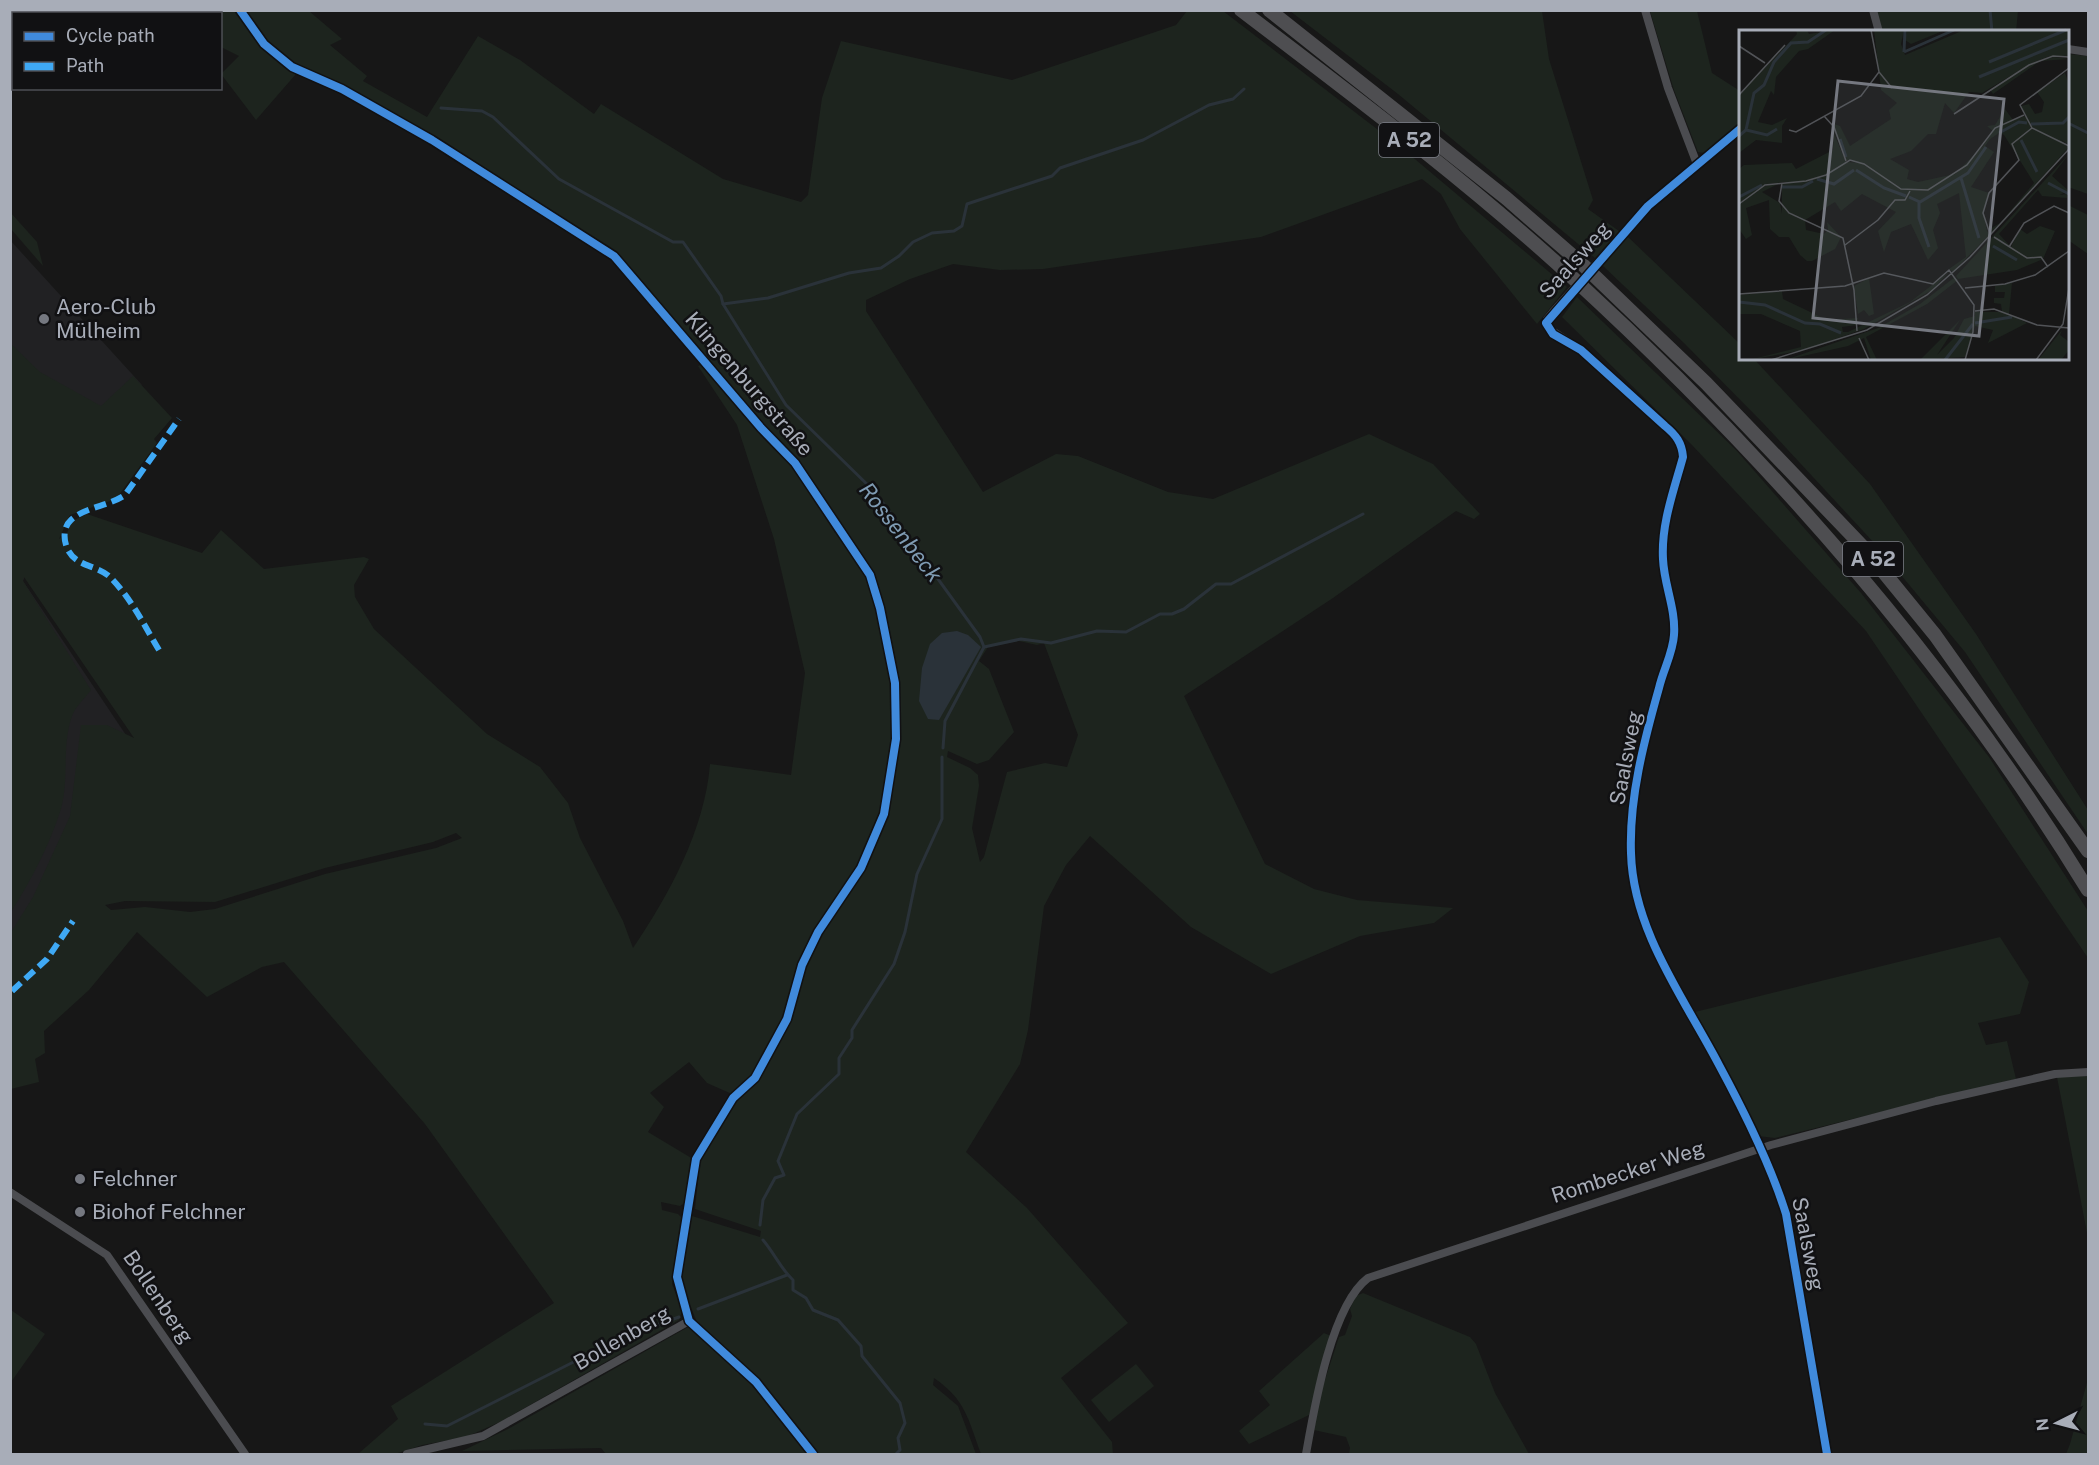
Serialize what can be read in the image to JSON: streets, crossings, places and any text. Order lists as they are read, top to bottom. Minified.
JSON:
{"streets":{"highway":["A 52"],"street":["Saalsweg","Klingenburgstraße","Rombecker Weg","Bollenberg"]},"crossings":[["Saalsweg","Rombecker Weg"],["Klingenburgstraße","Bollenberg"]],"water":["Rossenbeck"],"places":["Aero-Club Mülheim","Felchner","Biohof Felchner"],"legend":["Cycle path","Path"],"north":"left"}
